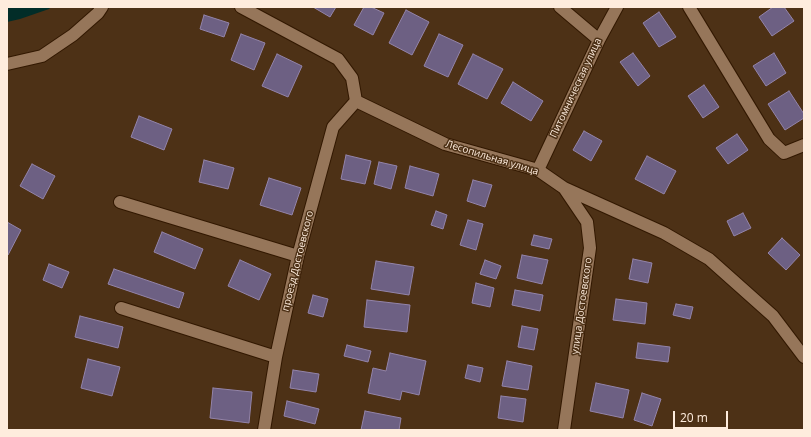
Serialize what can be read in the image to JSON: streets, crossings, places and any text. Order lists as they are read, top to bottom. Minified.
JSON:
{"streets":{"street":["Питомническая улица","Лесопильная улица","проезд Достоевского","улица Достоевского"]},"crossings":[["Питомническая улица","Лесопильная улица"],["Лесопильная улица","проезд Достоевского"],["Лесопильная улица","улица Достоевского"]],"scale_bar":"20 m"}
